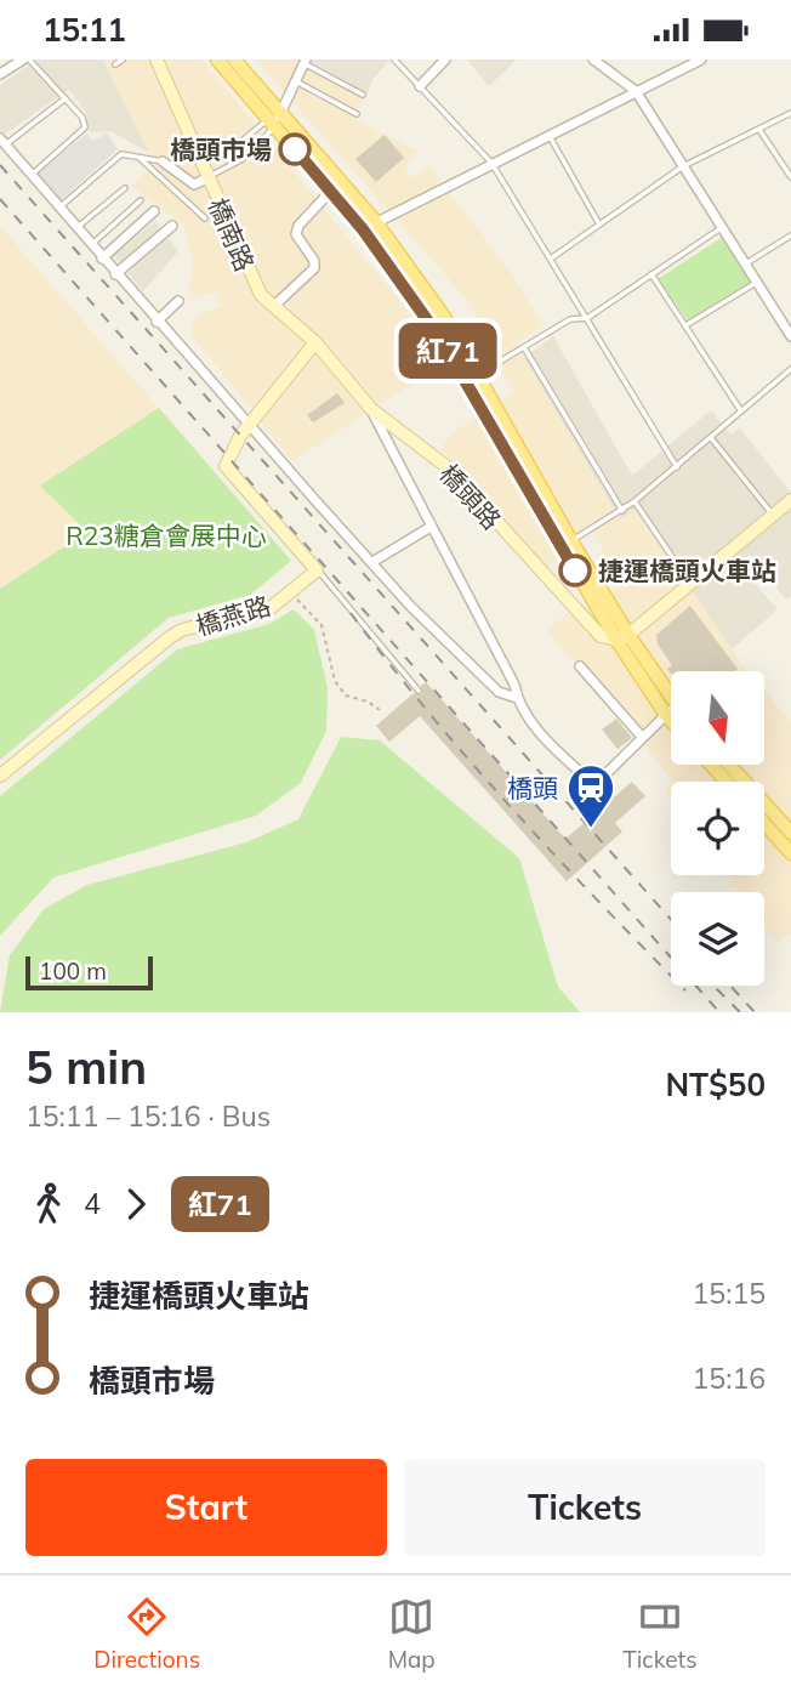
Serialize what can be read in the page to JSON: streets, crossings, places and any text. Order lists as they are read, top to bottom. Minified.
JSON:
{"streets":{"street":["橋南路","橋頭路","橋燕路"]},"crossings":[["橋南路","橋頭路"]],"parks":["R23糖倉會展中心"],"places":{"other":["橋頭市場","捷運橋頭火車站"],"station":["橋頭"]},"lines":["bus line 紅71"],"scale_bar":"100 m","north":"bottom","page":{"status":"15:11","on_map":"紅71","scale":"100 m","heading":["5 min","15:11 – 15:16 · Bus","NT$50"],"legs":["4","紅71"],"list":[{"name":"捷運橋頭火車站","value":"15:15"},{"name":"橋頭市場","value":"15:16"}],"buttons":["Start","Tickets"],"tabs":["Directions","Map","Tickets"]}}
